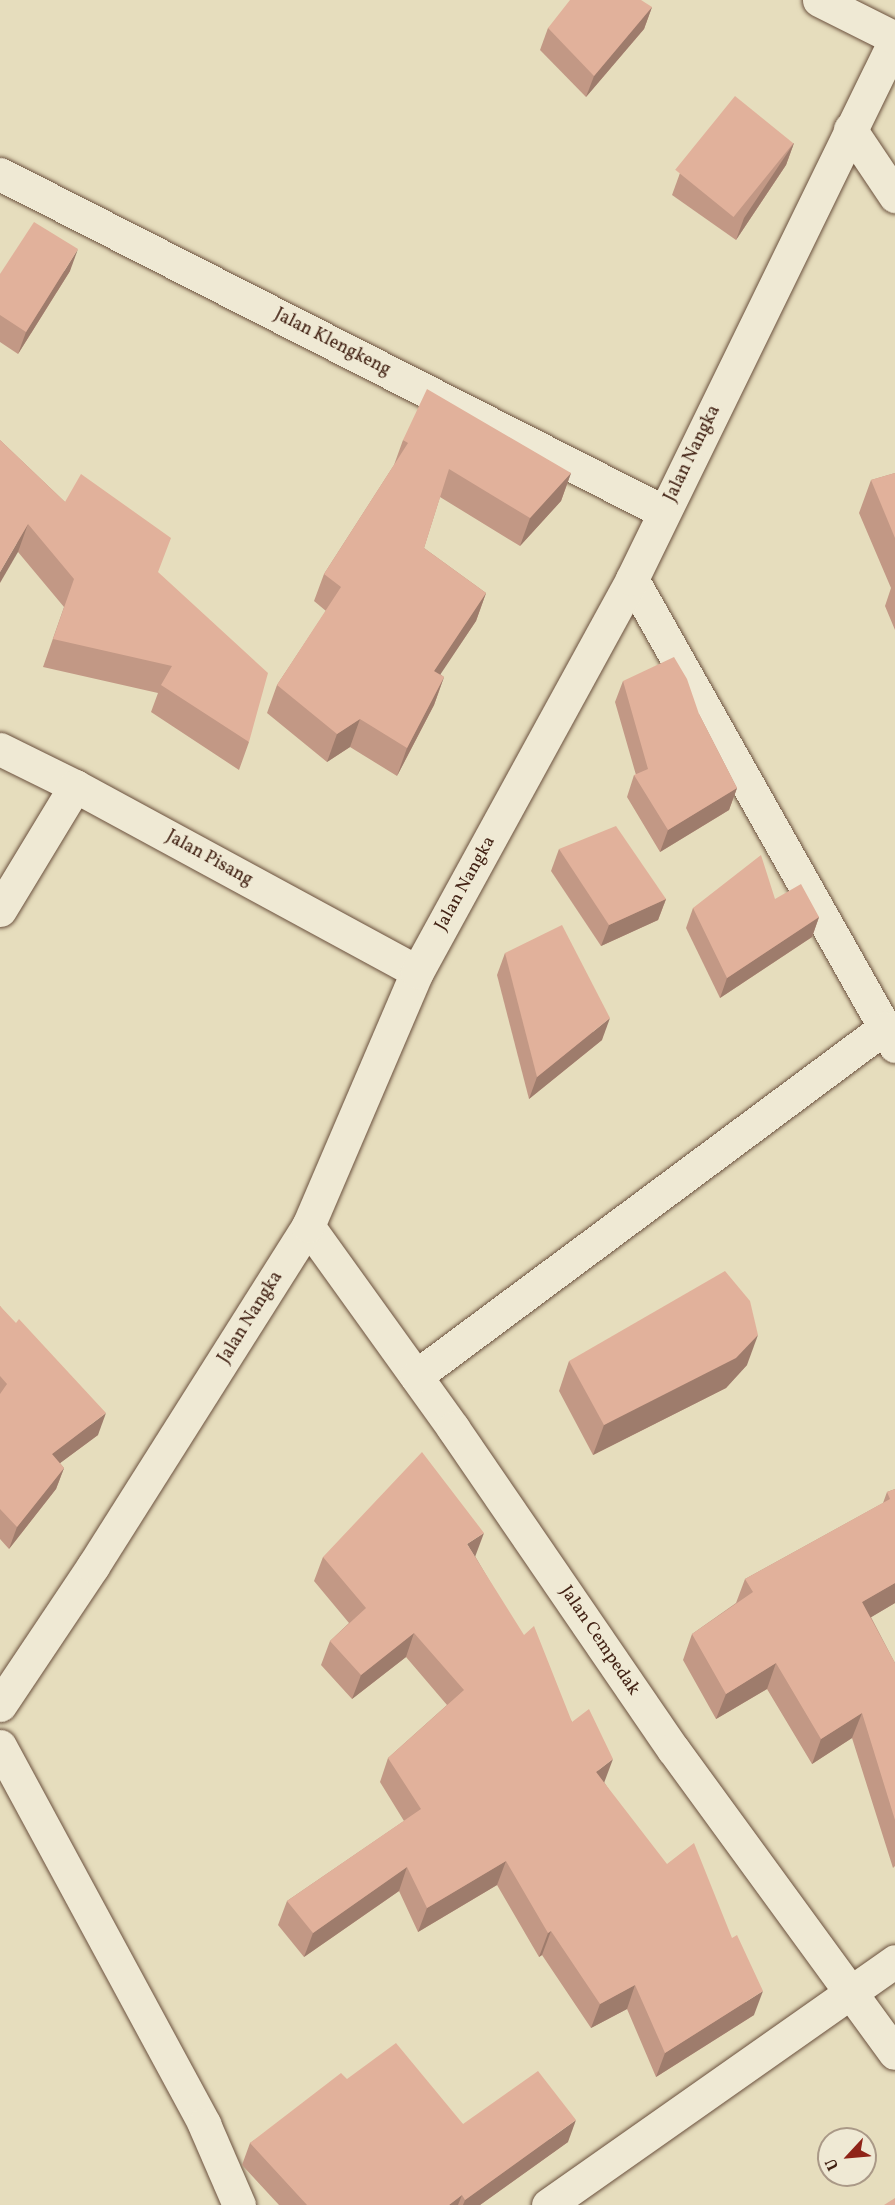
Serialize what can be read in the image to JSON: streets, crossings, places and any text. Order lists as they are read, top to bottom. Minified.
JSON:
{"streets":{"street":["Jalan Klengkeng","Jalan Nangka","Jalan Pisang","Jalan Cempedak"]},"crossings":[["Jalan Klengkeng","Jalan Nangka"],["Jalan Nangka","Jalan Pisang"],["Jalan Nangka","Jalan Cempedak"]],"north":"bottom left"}
